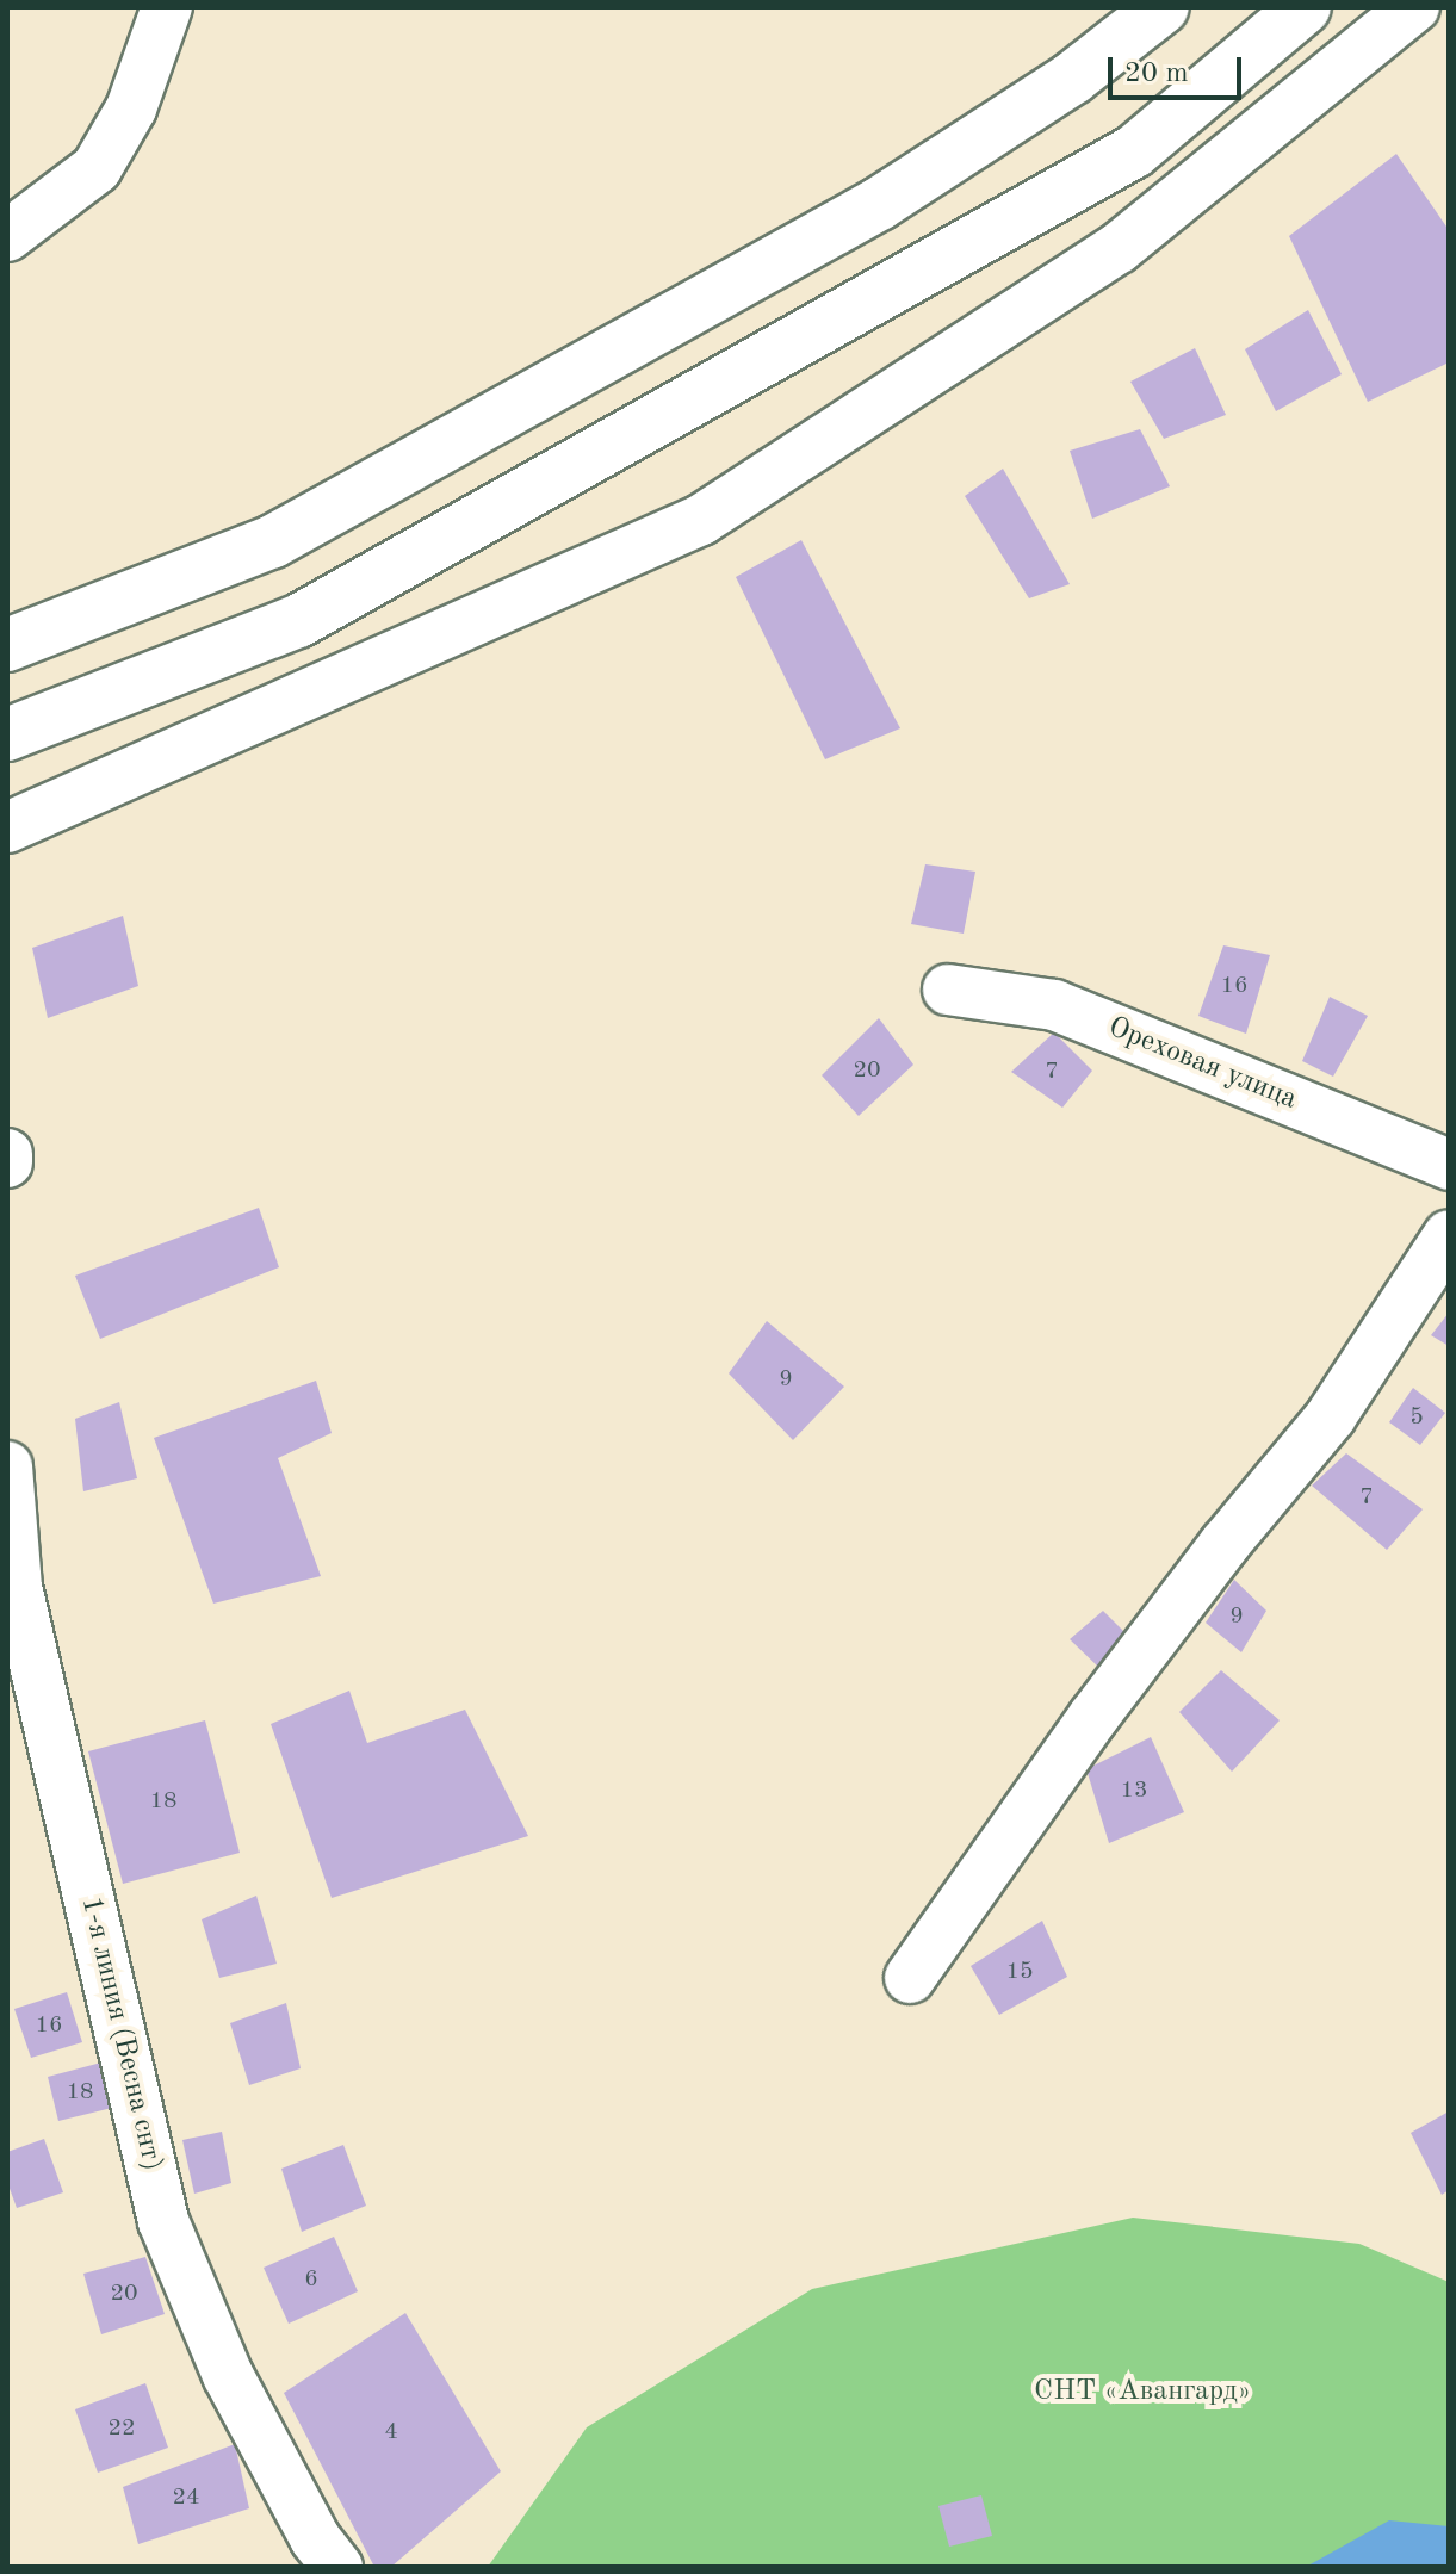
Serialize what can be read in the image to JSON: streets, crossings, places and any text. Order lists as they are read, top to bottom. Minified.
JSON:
{"streets":{"street":["Ореховая улица","1-я линия (Весна снт)"]},"parks":["СНТ «Авангард»"],"house_numbers":["16","20","7","9","5","7","9","13","18","15","16","18","6","20","22","4","24"],"scale_bar":"20 m"}
